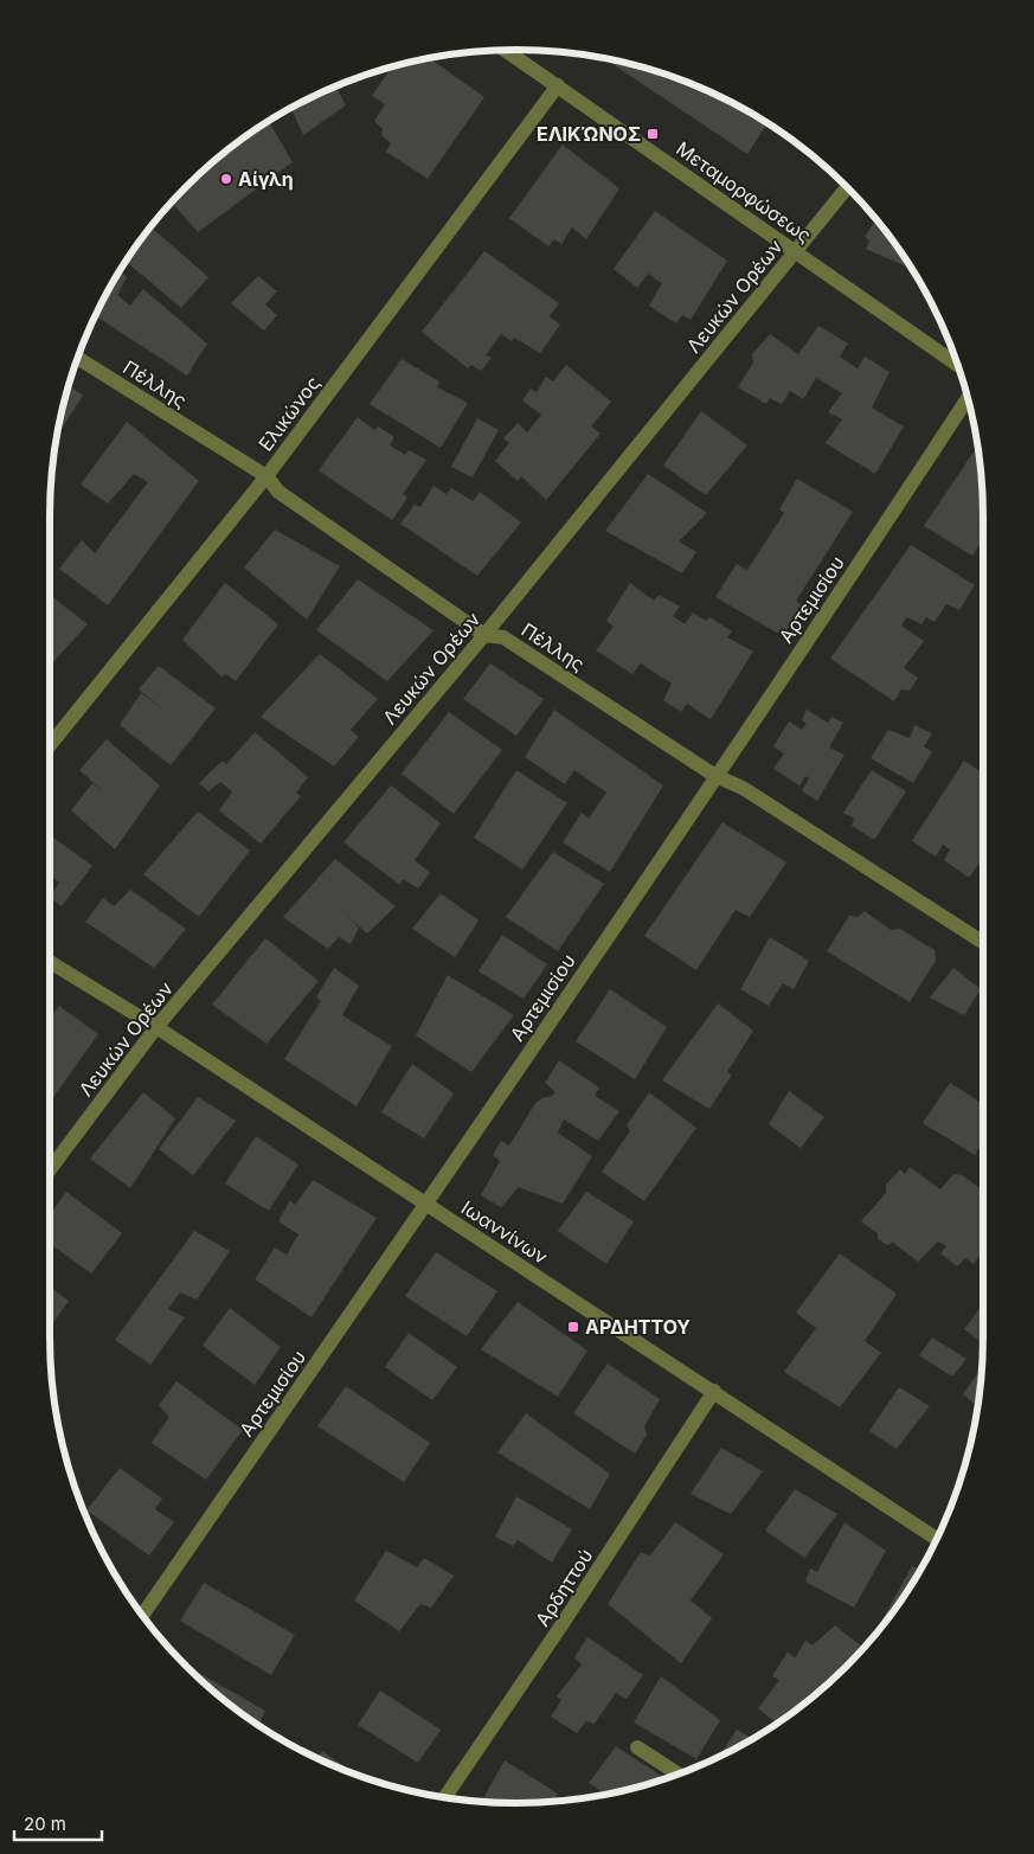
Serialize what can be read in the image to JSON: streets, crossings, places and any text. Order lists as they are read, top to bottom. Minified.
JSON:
{"streets":{"street":["Μεταμορφώσεως","Λευκών Ορέων","Πέλλης","Ελικώνος","Αρτεμισίου","Ιωαννίνων","Αρδηττού"]},"crossings":[["Μεταμορφώσεως","Λευκών Ορέων"],["Μεταμορφώσεως","Ελικώνος"],["Λευκών Ορέων","Πέλλης"],["Λευκών Ορέων","Ιωαννίνων"],["Πέλλης","Ελικώνος"],["Πέλλης","Αρτεμισίου"],["Αρτεμισίου","Ιωαννίνων"],["Ιωαννίνων","Αρδηττού"]],"places":{"transit":["ΕΛΙΚΏΝΟΣ","ΑΡΔΗΤΤΟΥ"],"other":["Αίγλη"]},"scale_bar":"20 m"}
